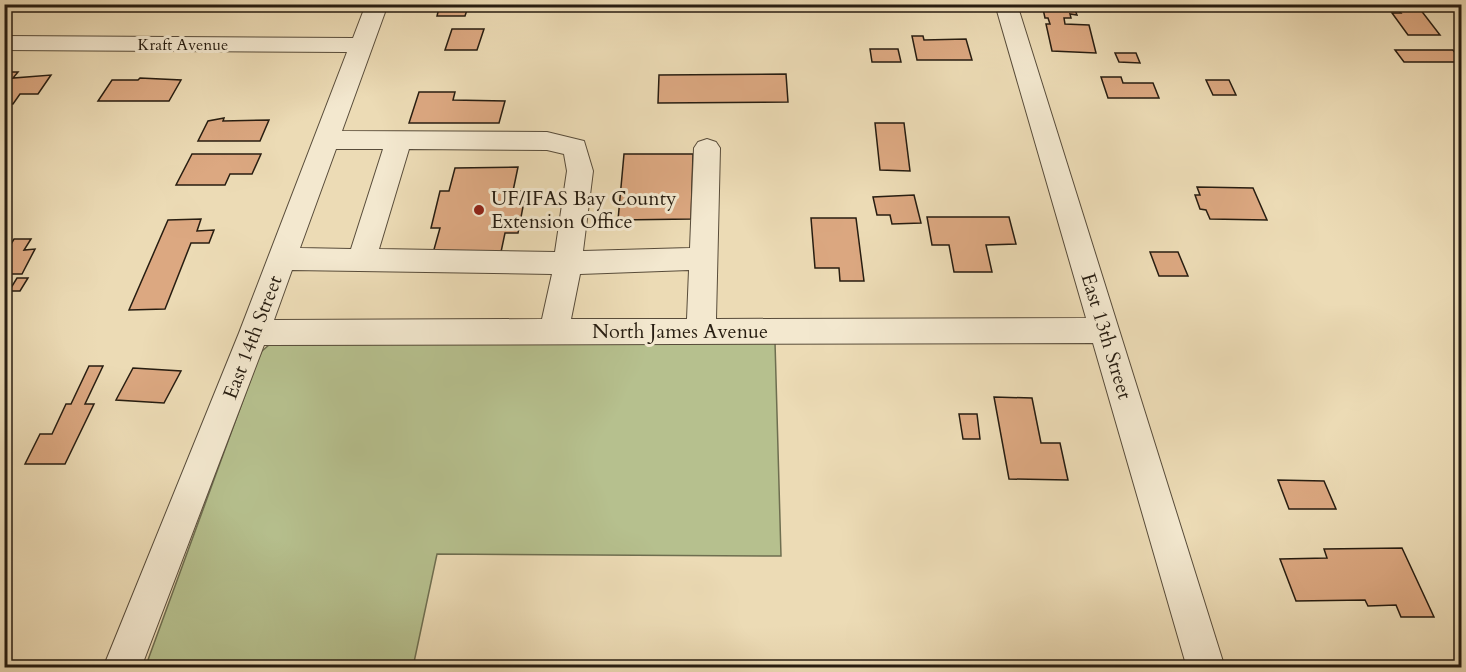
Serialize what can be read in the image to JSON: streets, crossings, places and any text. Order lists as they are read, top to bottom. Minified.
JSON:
{"streets":{"street":["Kraft Avenue","North James Avenue","East 13th Street","East 14th Street"]},"crossings":[["Kraft Avenue","East 14th Street"],["North James Avenue","East 13th Street"],["North James Avenue","East 14th Street"]],"places":["UF/IFAS Bay County Extension Office"]}
